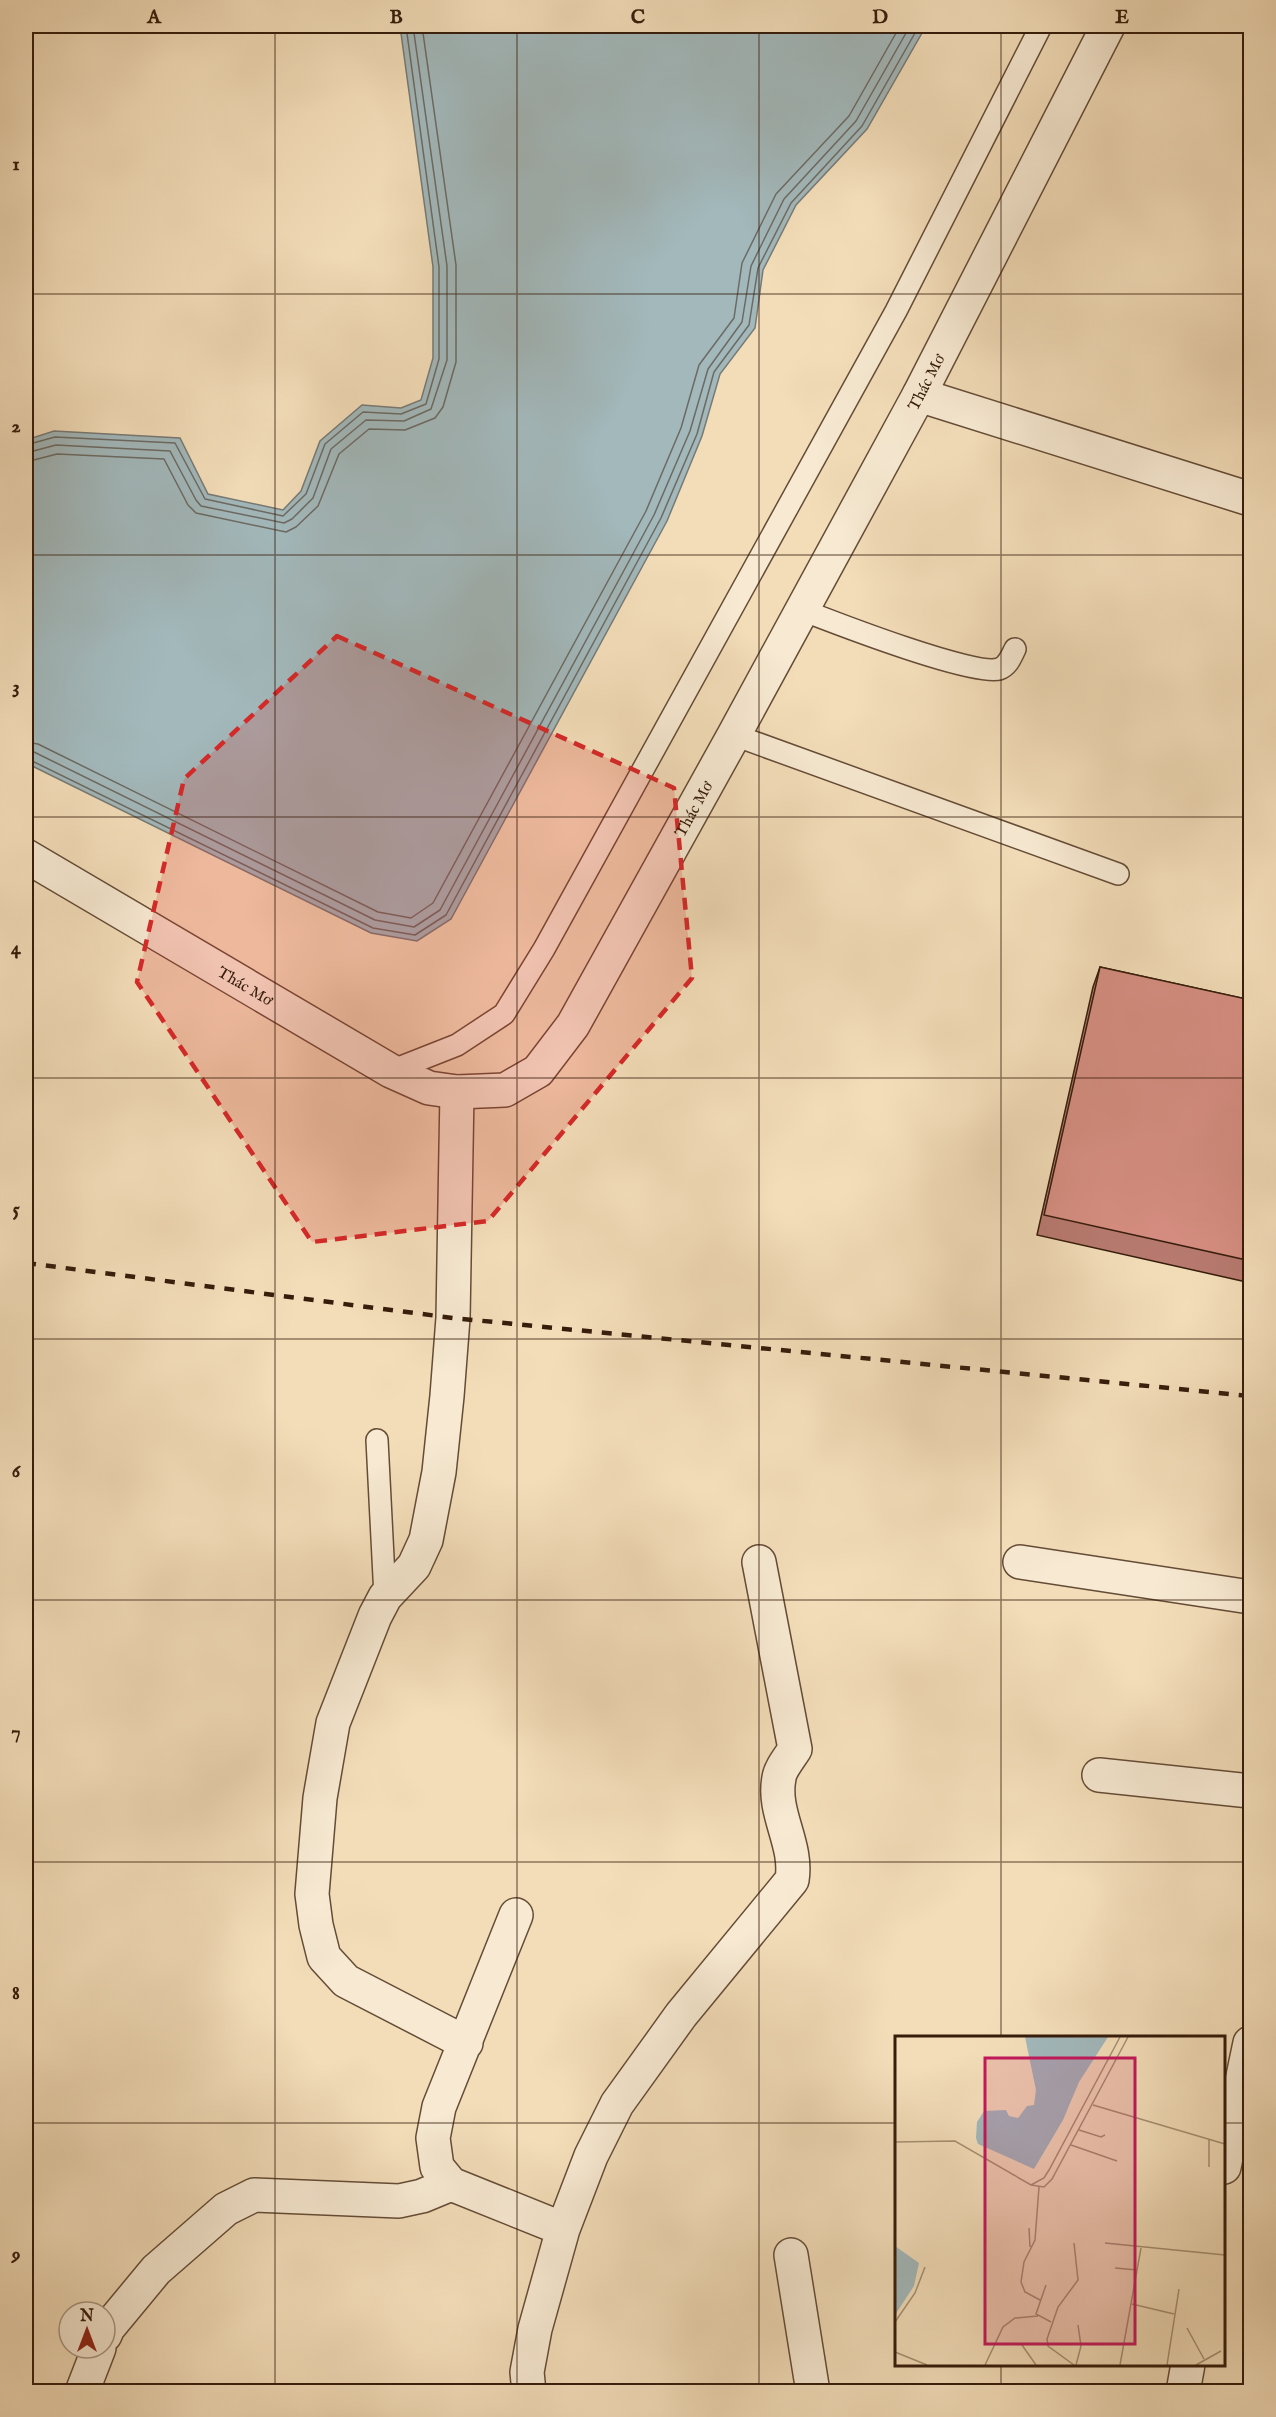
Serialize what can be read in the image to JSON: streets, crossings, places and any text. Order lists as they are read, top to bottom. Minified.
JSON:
{"streets":{"street":["Thác Mơ"]},"north":"top","grid":{"columns":["A","B","C","D","E"],"rows":["1","2","3","4","5","6","7","8","9"]}}
